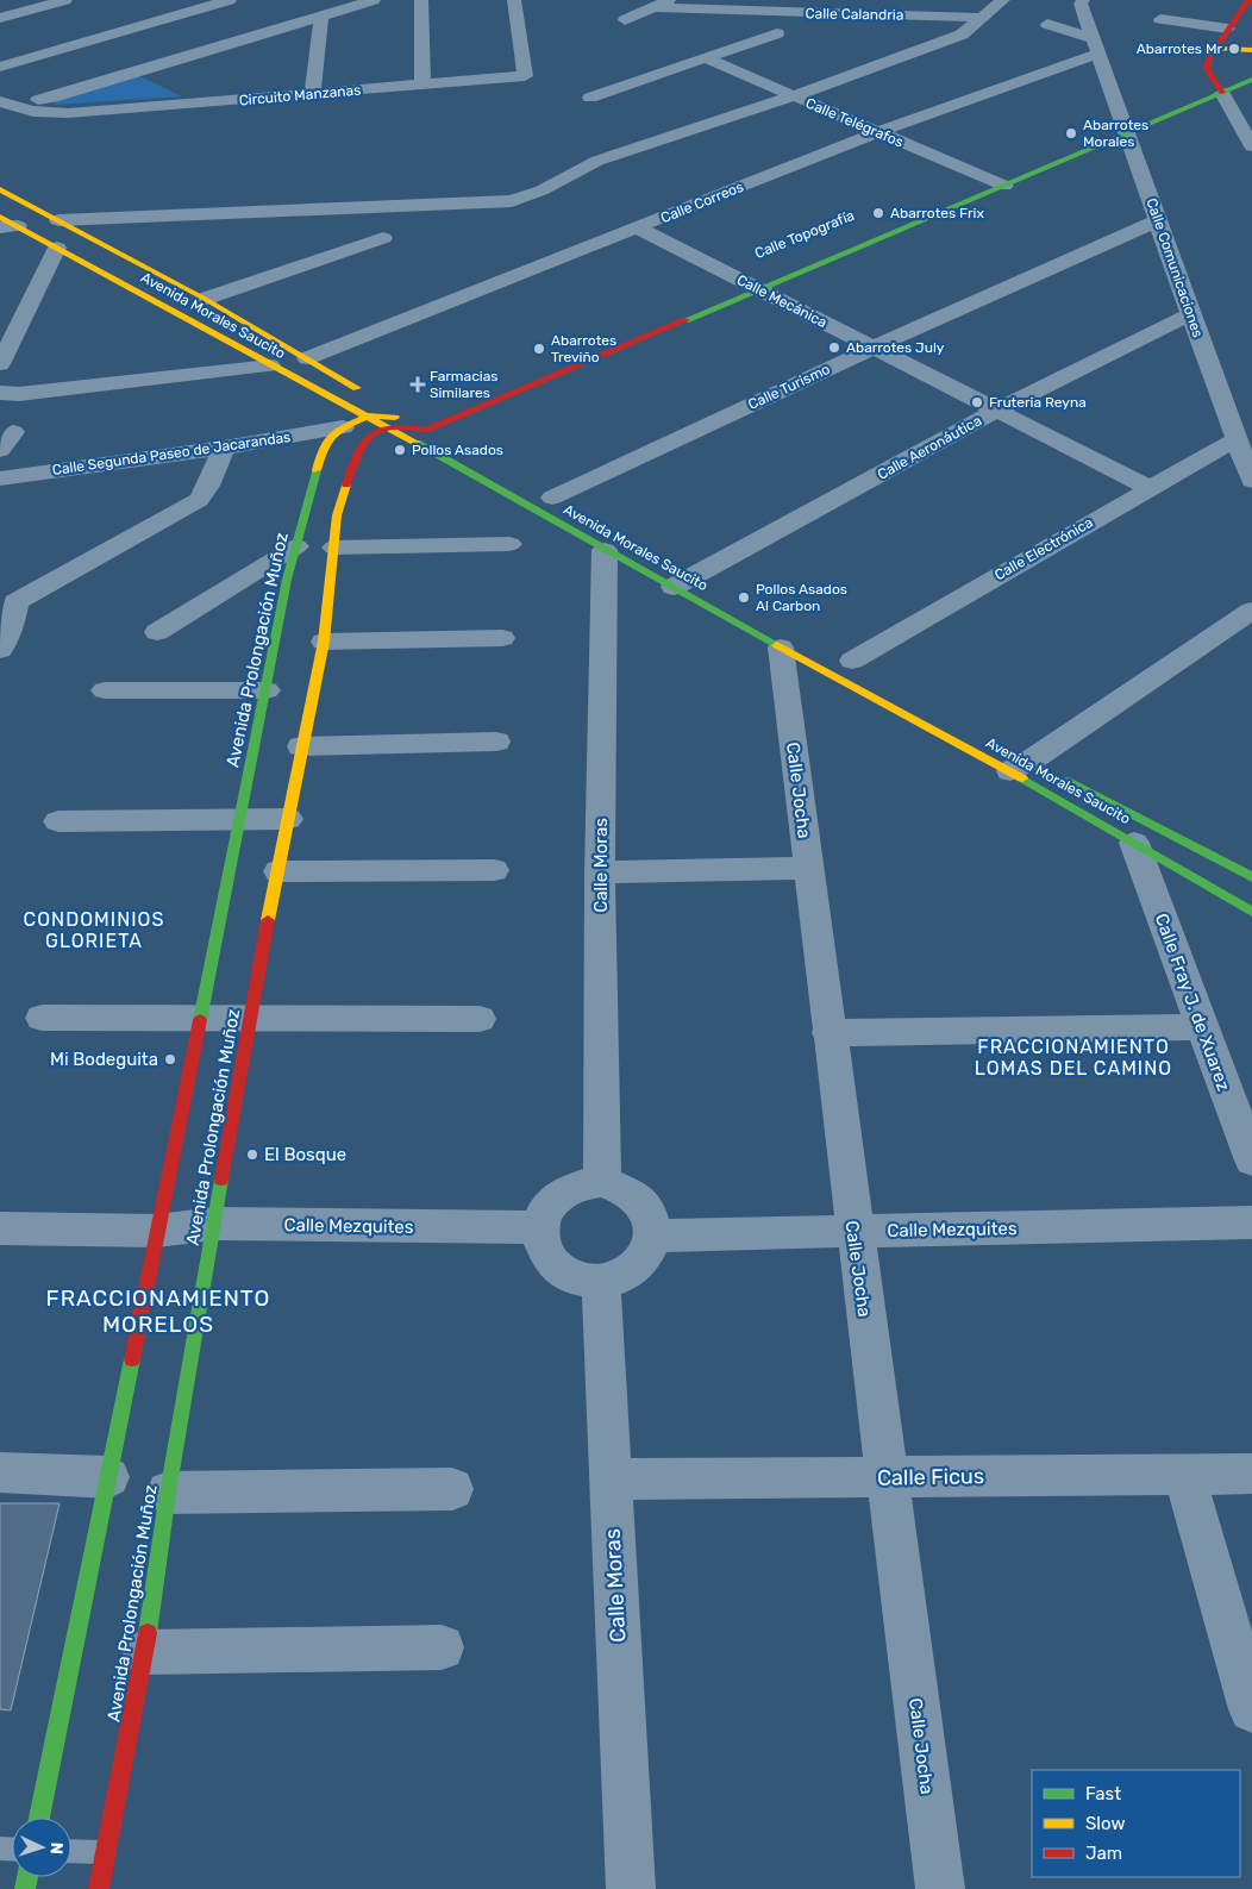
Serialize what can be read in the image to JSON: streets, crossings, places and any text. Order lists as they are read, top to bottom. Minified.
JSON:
{"streets":{"street":["Calle Calandria","Circuito Manzanas","Calle Telégrafos","Calle Correos","Calle Topografía","Calle Comunicaciones","Calle Mecánica","Avenida Morales Saucito","Calle Turismo","Calle Aeronáutica","Calle Segunda Paseo de Jacarandas","Calle Electrónica","Avenida Prolongación Muñoz","Calle Jocha","Calle Moras","Calle Fray J. de Xuarez","Calle Mezquites","Calle Ficus"]},"crossings":[["Calle Telégrafos","Calle Correos"],["Calle Telégrafos","Calle Topografía"],["Calle Correos","Calle Comunicaciones"],["Calle Correos","Calle Mecánica"],["Calle Correos","Avenida Morales Saucito"],["Calle Topografía","Calle Comunicaciones"],["Calle Topografía","Calle Mecánica"],["Calle Topografía","Avenida Morales Saucito"],["Calle Comunicaciones","Calle Turismo"],["Calle Comunicaciones","Calle Aeronáutica"],["Calle Comunicaciones","Calle Electrónica"],["Calle Mecánica","Calle Turismo"],["Calle Mecánica","Calle Aeronáutica"],["Calle Mecánica","Calle Electrónica"],["Avenida Morales Saucito","Calle Aeronáutica"],["Avenida Morales Saucito","Avenida Prolongación Muñoz"],["Avenida Morales Saucito","Calle Jocha"],["Avenida Morales Saucito","Calle Moras"],["Avenida Morales Saucito","Calle Fray J. de Xuarez"],["Calle Segunda Paseo de Jacarandas","Avenida Prolongación Muñoz"],["Avenida Prolongación Muñoz","Calle Mezquites"],["Calle Jocha","Calle Mezquites"],["Calle Jocha","Calle Ficus"],["Calle Moras","Calle Mezquites"],["Calle Moras","Calle Ficus"]],"districts":["CONDOMINIOS GLORIETA","FRACCIONAMIENTO LOMAS DEL CAMINO","FRACCIONAMIENTO MORELOS"],"places":{"other":["Abarrotes Mr","Abarrotes Morales","Abarrotes Frix","Abarrotes July","Abarrotes Treviño","Fruteria Reyna","Pollos Asados","Pollos Asados Al Carbon","Mi Bodeguita","El Bosque"],"health":["Farmacias Similares"]},"legend":["Fast","Slow","Jam"],"north":"right"}
